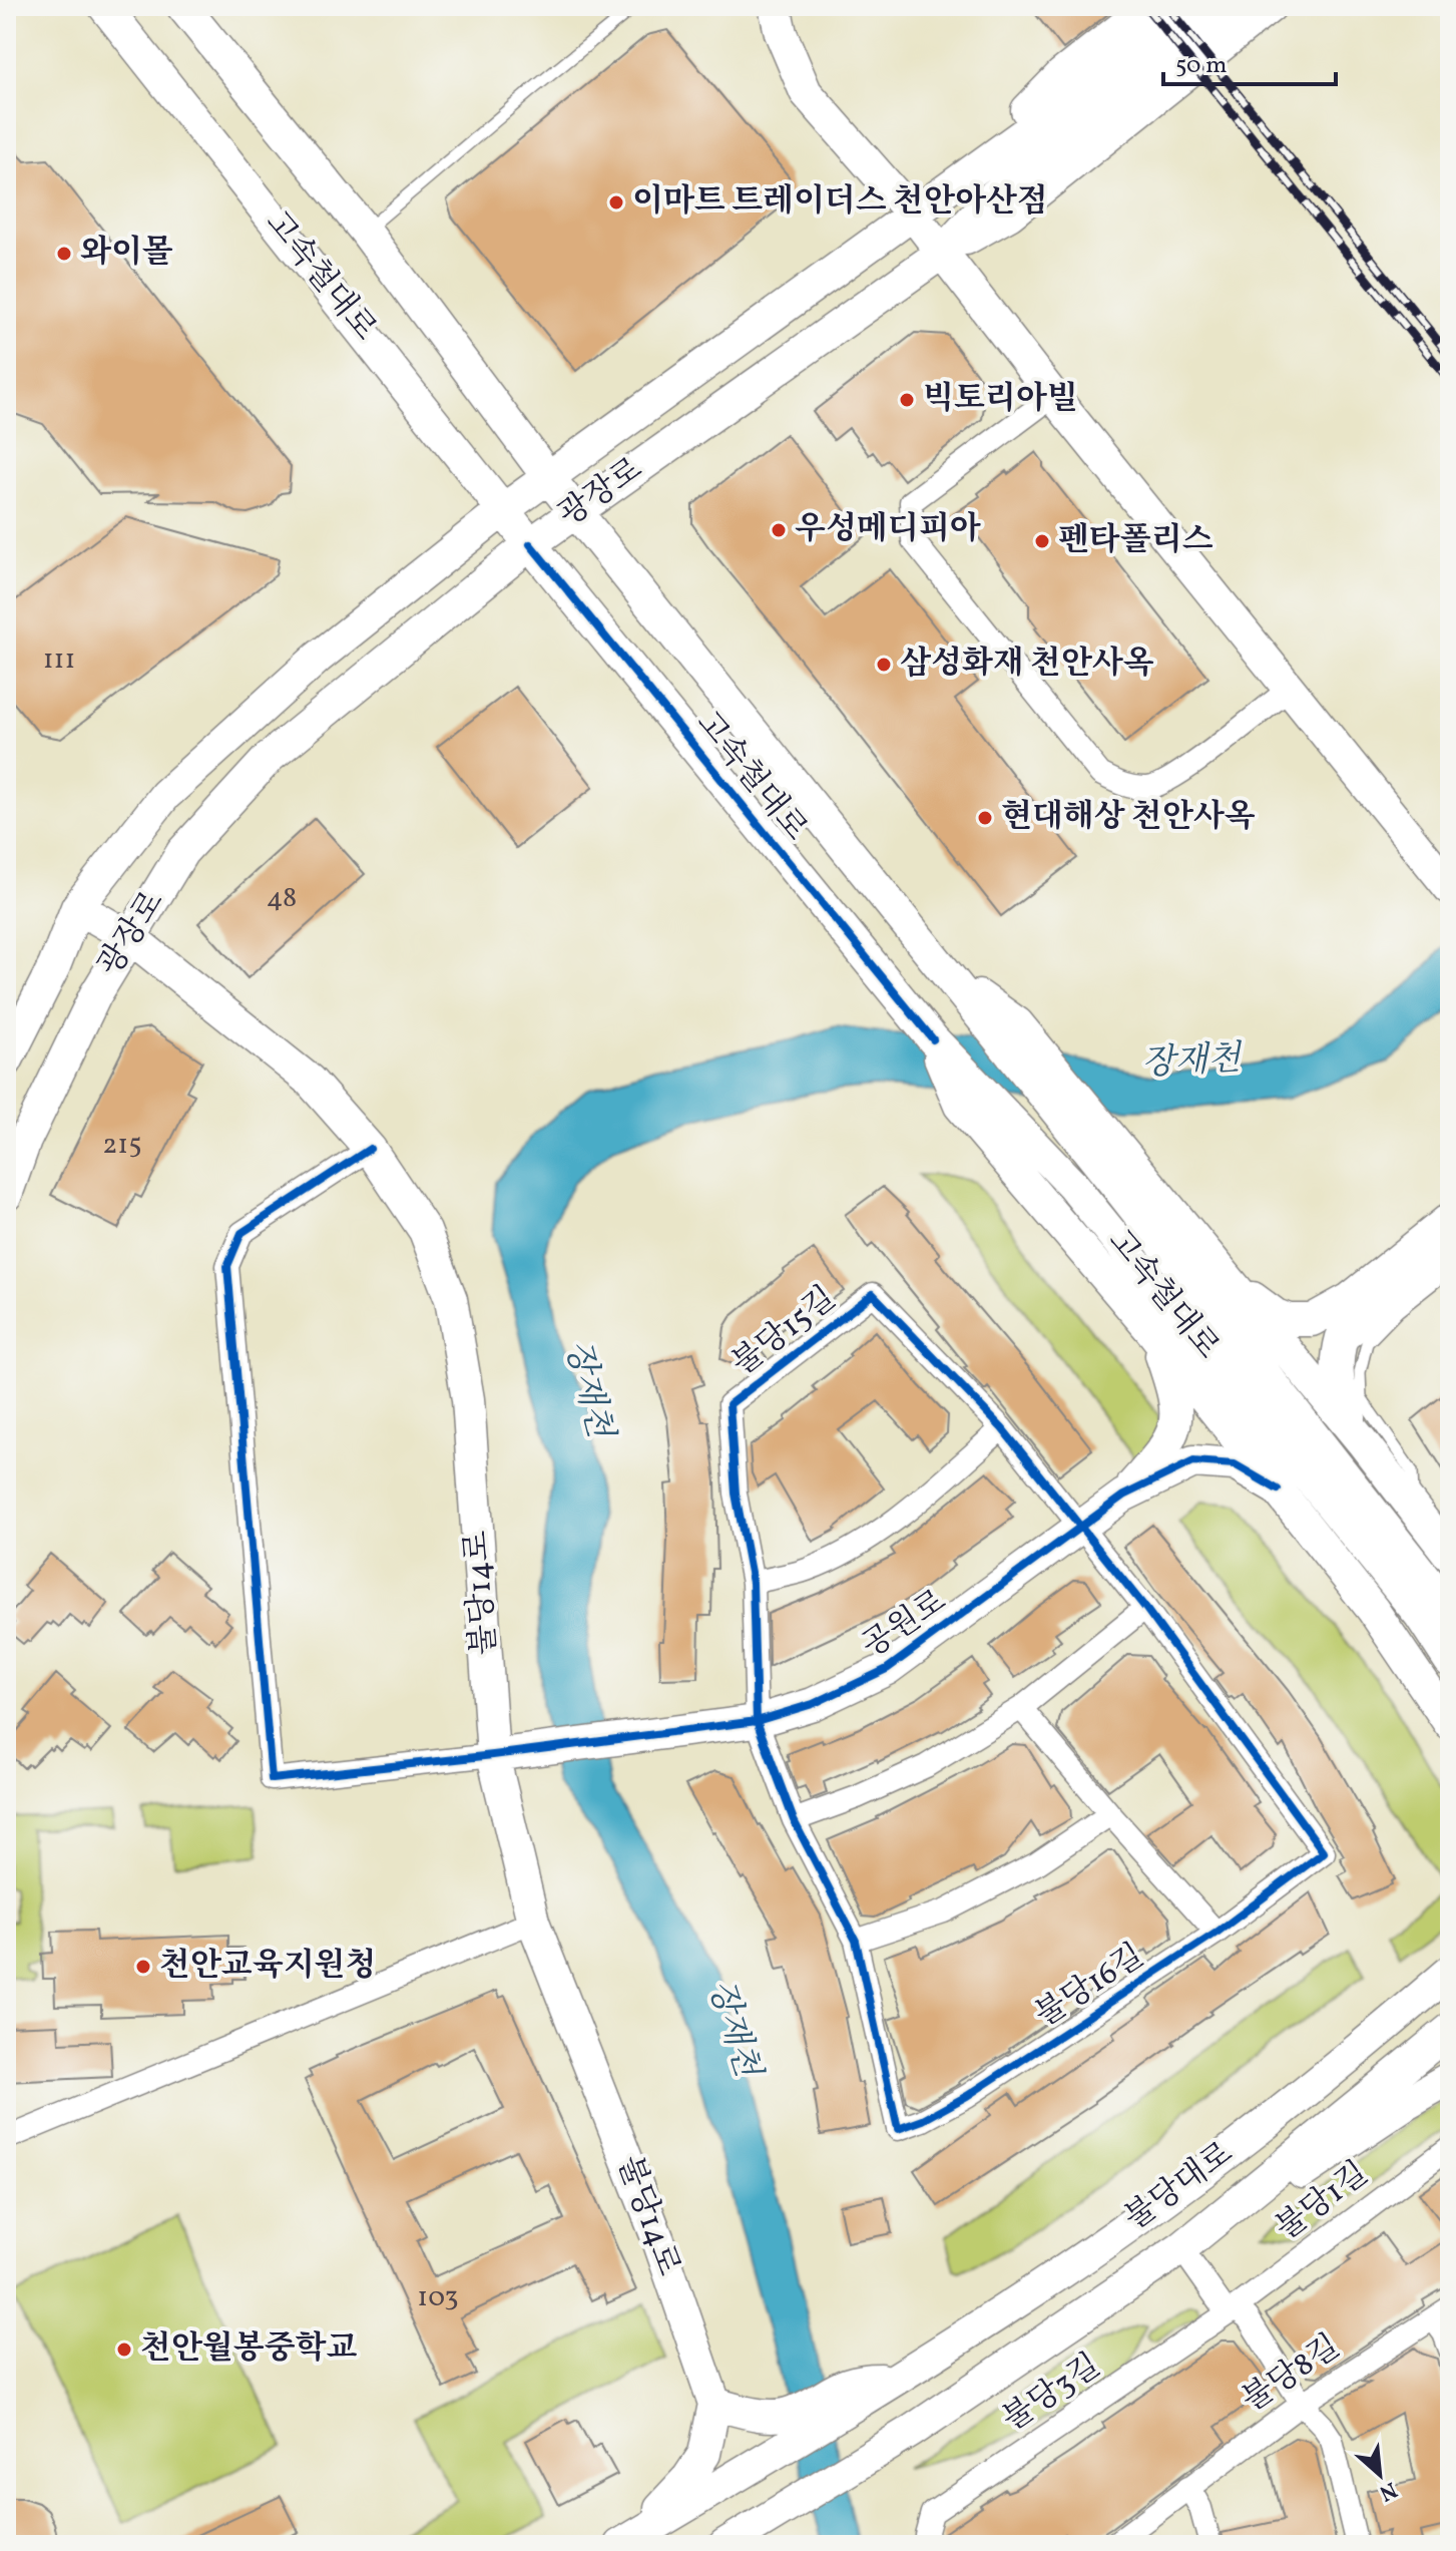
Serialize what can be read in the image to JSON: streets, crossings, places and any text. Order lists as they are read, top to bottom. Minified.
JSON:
{"streets":{"main road":["고속철대로","광장로","불당14로","공원로","불당대로"],"street":["불당15길","불당16길","불당1길","불당8길","불당3길"]},"crossings":[["고속철대로","광장로"],["광장로","불당14로"],["불당15길","공원로"],["불당15길","불당16길"],["불당14로","공원로"],["공원로","불당16길"],["불당1길","불당3길"]],"water":["장재천"],"places":["이마트 트레이더스 천안아산점","와이몰","빅토리아빌","우성메디피아","펜타폴리스","삼성화재 천안사옥","현대해상 천안사옥","천안교육지원청","천안월봉중학교"],"house_numbers":["111","48","215","103"],"scale_bar":"50 m","north":"bottom right"}
